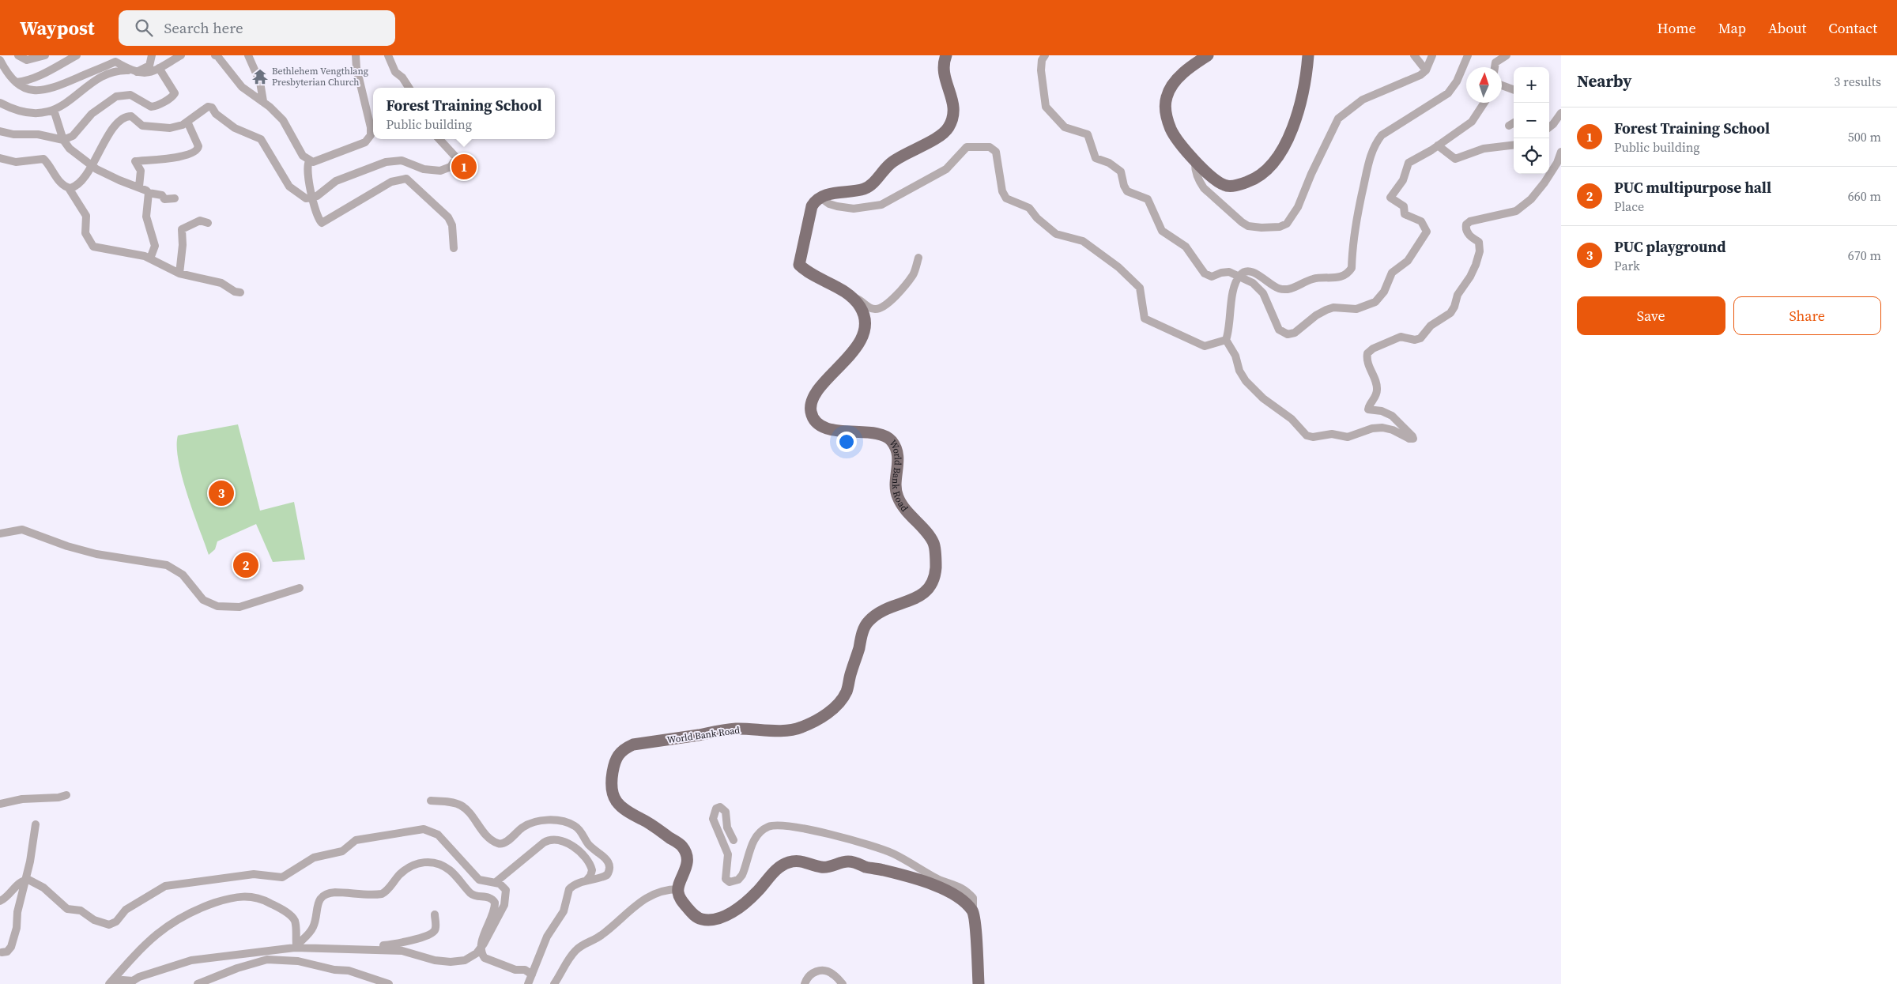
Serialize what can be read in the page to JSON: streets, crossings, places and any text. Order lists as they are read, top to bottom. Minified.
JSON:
{"streets":{"main road":["World Bank Road"]},"places":{"temple":["Bethlehem Vengthlang Presbyterian Church"]},"north":"top","page":{"header":"Waypost","search":"Search here","nav":["Home","Map","About","Contact"],"heading":["Nearby","3 results"],"map_buttons":["+","−"],"popup":["Forest Training School","Public building"],"list":[{"mark":"1","name":"Forest Training School","note":"Public building","value":"500 m"},{"mark":"2","name":"PUC multipurpose hall","note":"Place","value":"660 m"},{"mark":"3","name":"PUC playground","note":"Park","value":"670 m"}],"pins":["1","3","2"],"buttons":["Save","Share"]}}
